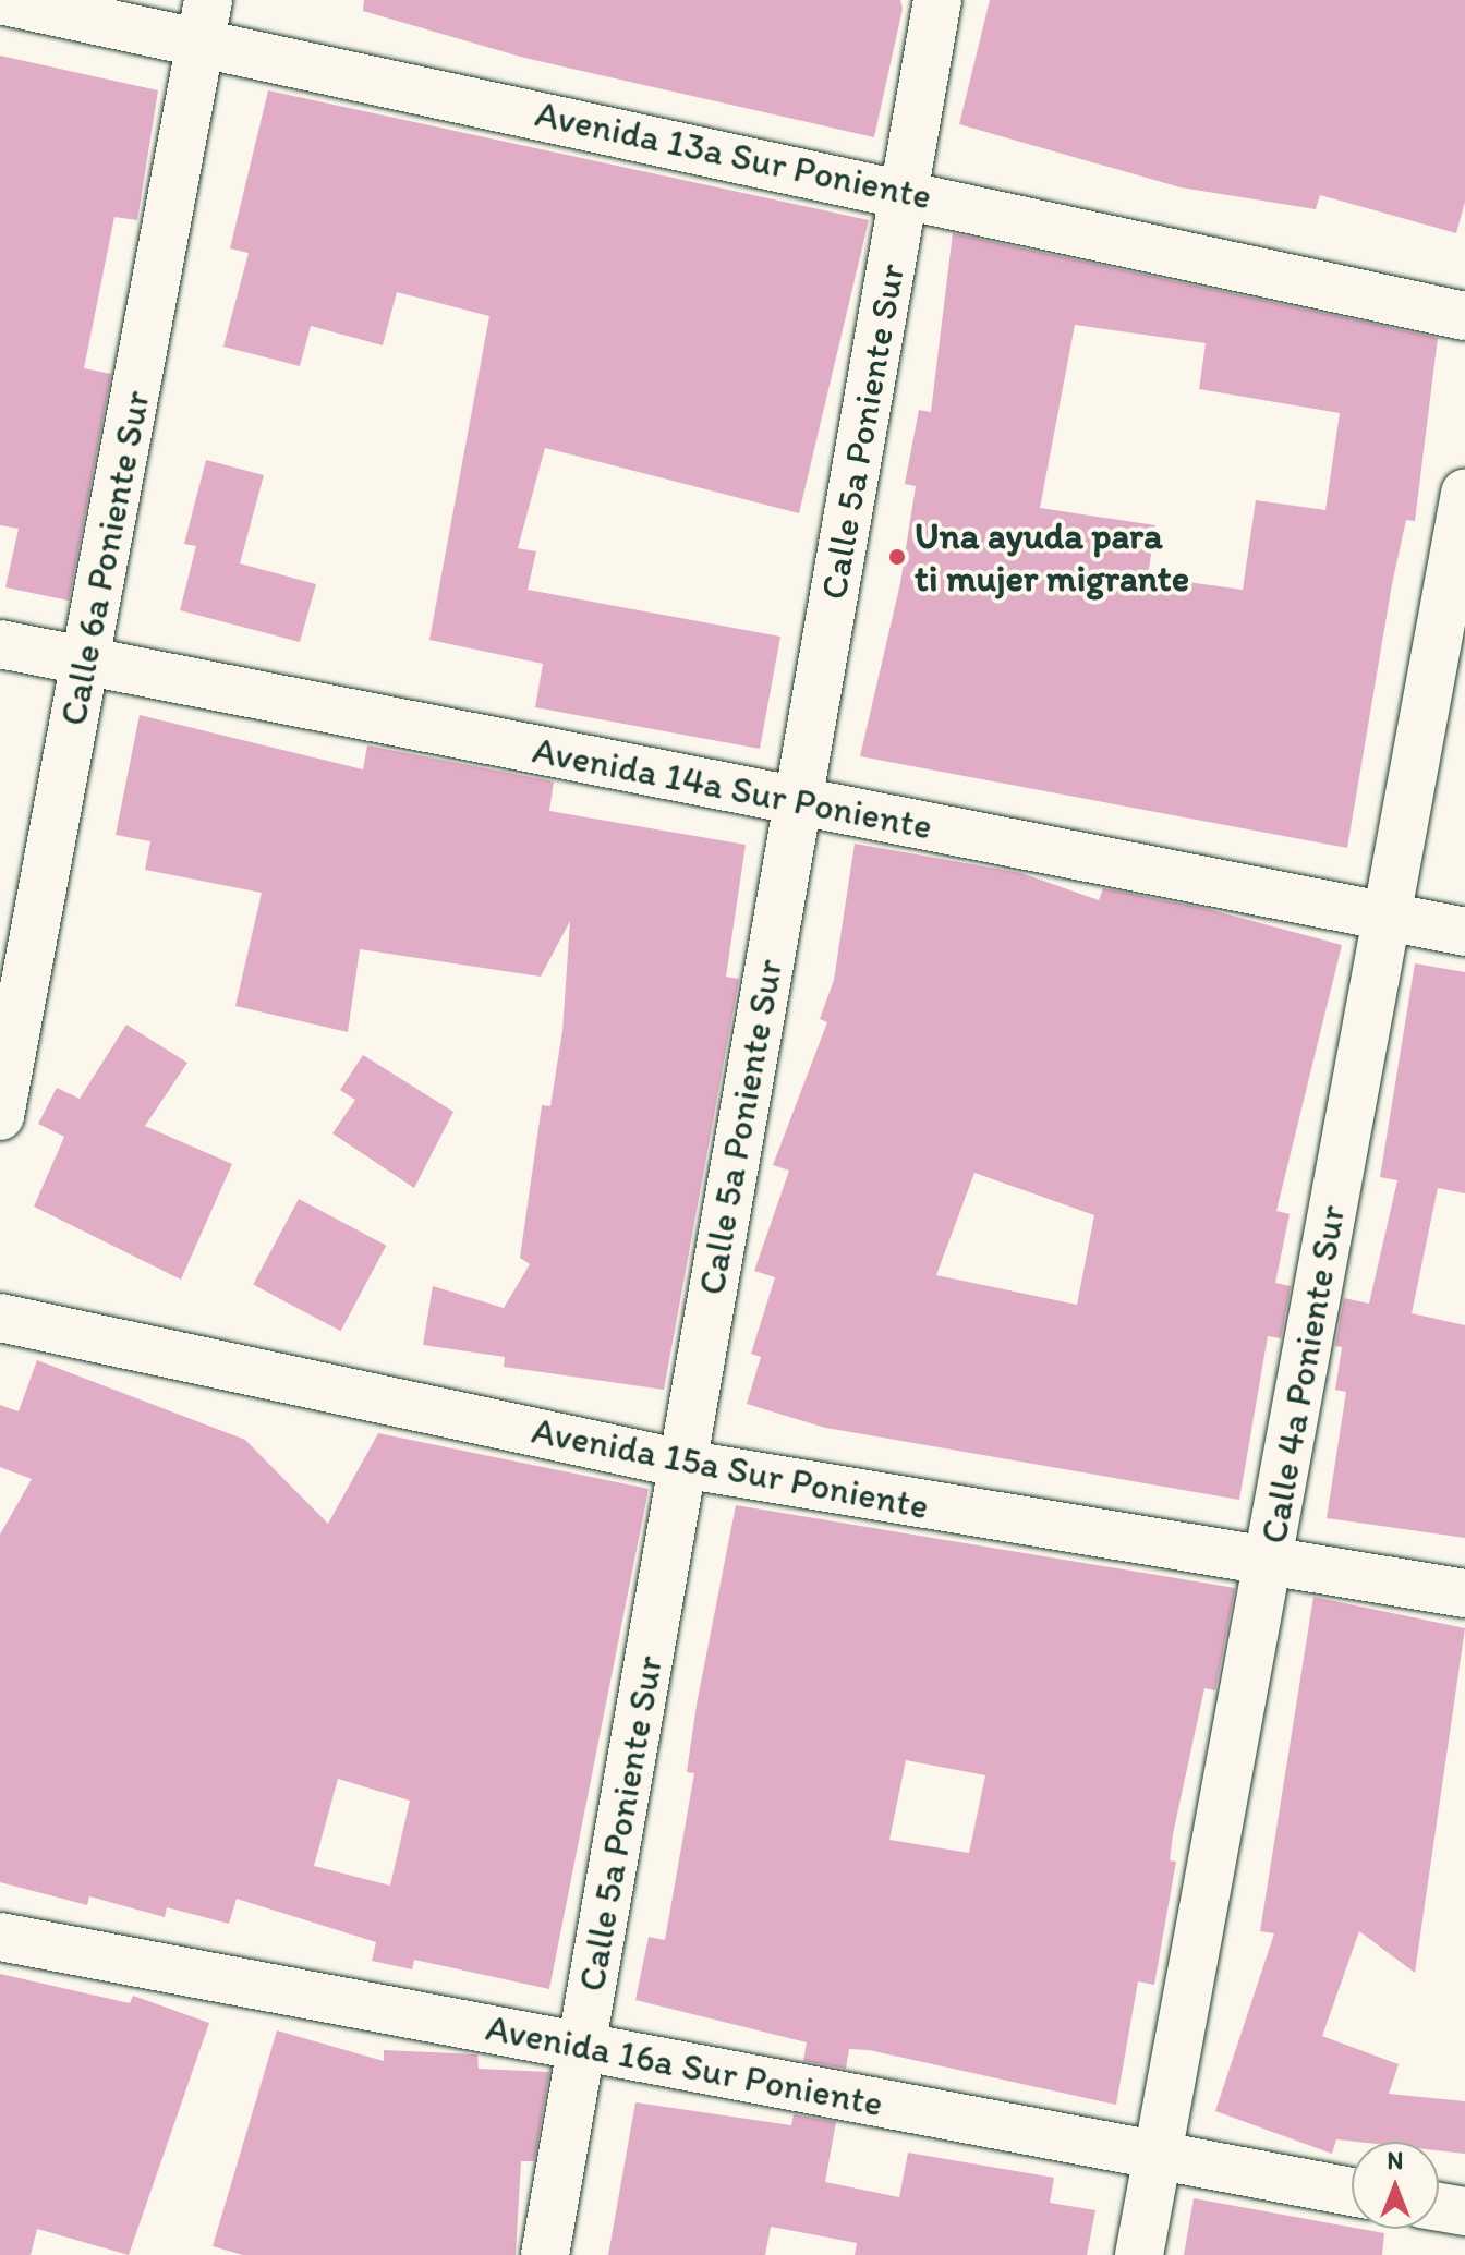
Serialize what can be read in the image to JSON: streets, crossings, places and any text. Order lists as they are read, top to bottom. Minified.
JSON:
{"streets":{"street":["Avenida 13a Sur Poniente","Calle 5a Poniente Sur","Calle 6a Poniente Sur","Avenida 14a Sur Poniente","Calle 4a Poniente Sur","Avenida 15a Sur Poniente","Avenida 16a Sur Poniente"]},"crossings":[["Avenida 13a Sur Poniente","Calle 5a Poniente Sur"],["Avenida 13a Sur Poniente","Calle 6a Poniente Sur"],["Calle 5a Poniente Sur","Avenida 14a Sur Poniente"],["Calle 5a Poniente Sur","Avenida 15a Sur Poniente"],["Calle 5a Poniente Sur","Avenida 16a Sur Poniente"],["Calle 6a Poniente Sur","Avenida 14a Sur Poniente"],["Avenida 14a Sur Poniente","Calle 4a Poniente Sur"],["Calle 4a Poniente Sur","Avenida 15a Sur Poniente"],["Calle 4a Poniente Sur","Avenida 16a Sur Poniente"]],"places":["Una ayuda para ti mujer migrante"],"north":"top"}
